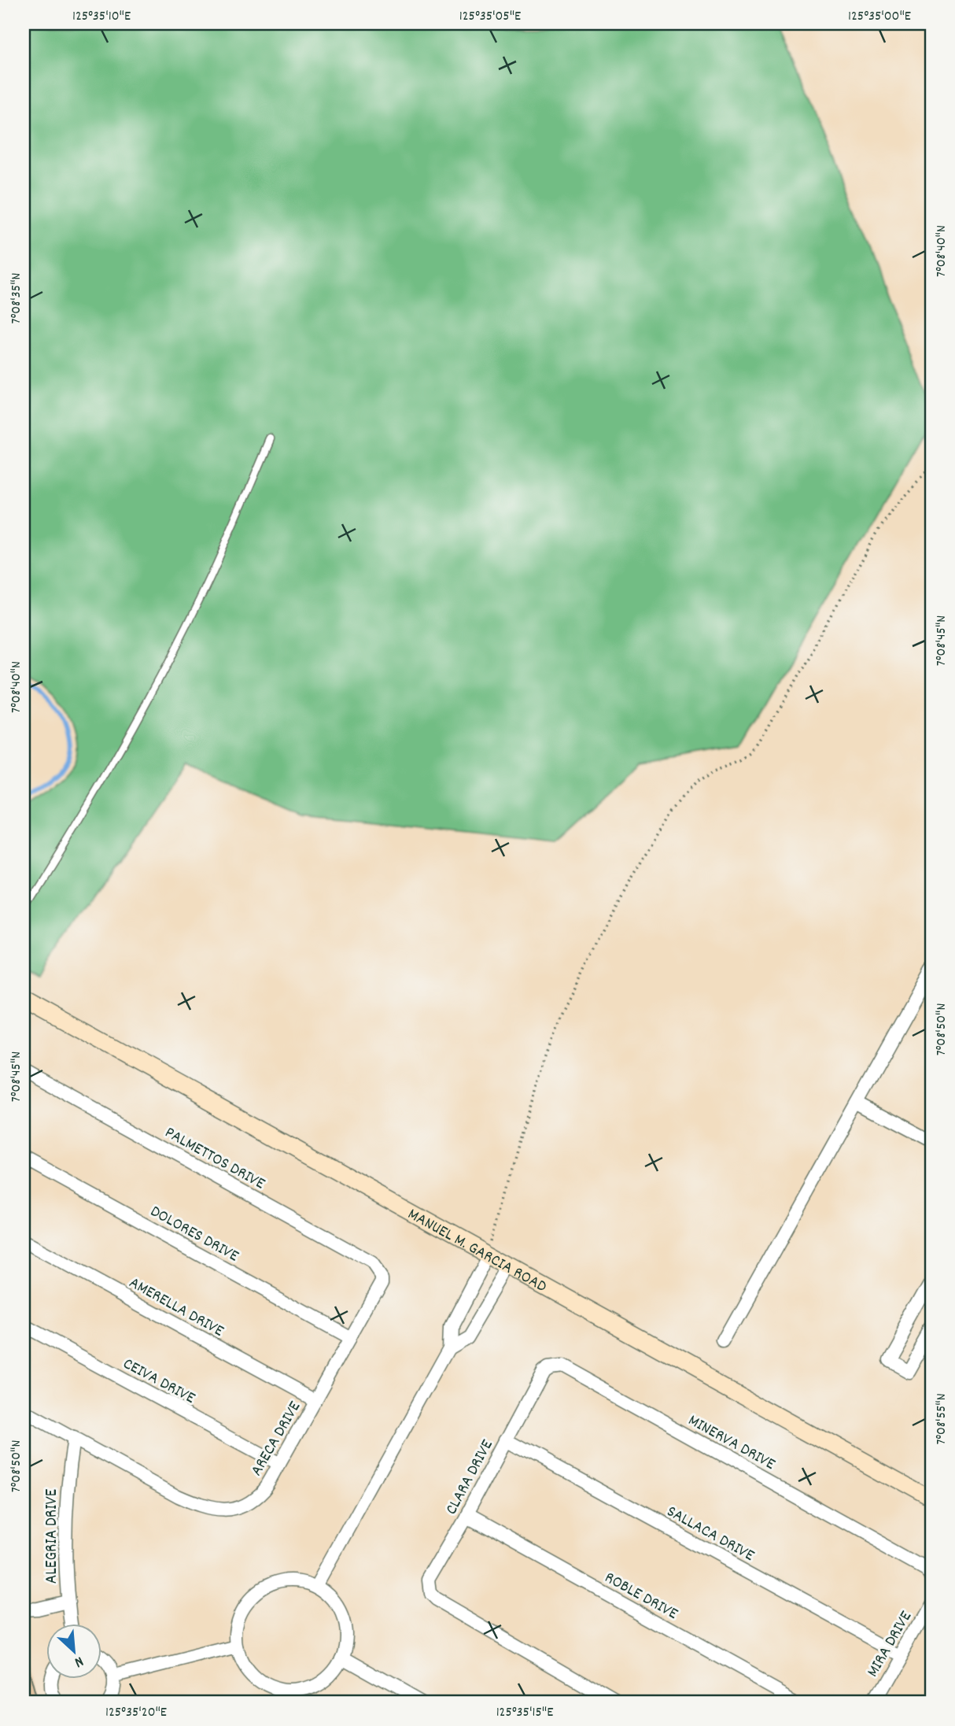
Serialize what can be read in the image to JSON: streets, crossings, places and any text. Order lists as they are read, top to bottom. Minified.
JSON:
{"streets":{"main road":["MANUEL M. GARCIA ROAD"],"street":["PALMETTOS DRIVE","DOLORES DRIVE","AMERELLA DRIVE","CEIVA DRIVE","ARECA DRIVE","MINERVA DRIVE","CLARA DRIVE","SALLACA DRIVE","ALEGRIA DRIVE","ROBLE DRIVE","MIRA DRIVE"]},"crossings":[["PALMETTOS DRIVE","ARECA DRIVE"],["DOLORES DRIVE","ARECA DRIVE"],["AMERELLA DRIVE","ARECA DRIVE"],["CEIVA DRIVE","ARECA DRIVE"],["ARECA DRIVE","ALEGRIA DRIVE"],["MINERVA DRIVE","CLARA DRIVE"],["CLARA DRIVE","SALLACA DRIVE"],["CLARA DRIVE","ROBLE DRIVE"],["SALLACA DRIVE","MIRA DRIVE"]],"north":"bottom right","coordinates":["125°35'10\"E","125°35'05\"E","125°35'00\"E","7°08'40\"N","7°08'35\"N","7°08'45\"N","7°08'50\"N","7°08'55\"N","125°35'20\"E","125°35'15\"E"]}
